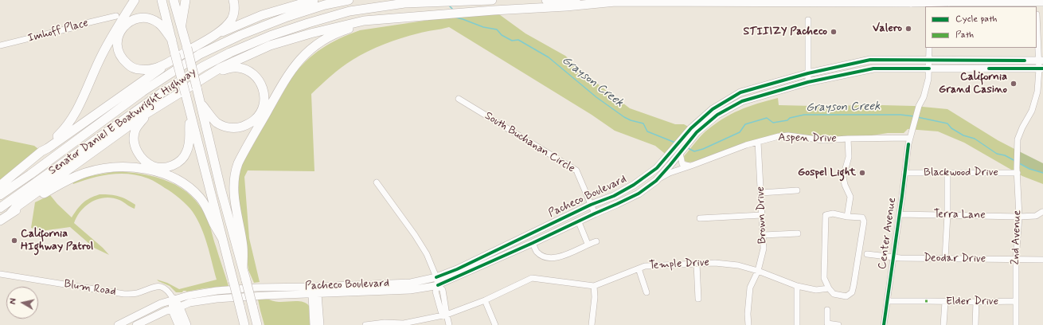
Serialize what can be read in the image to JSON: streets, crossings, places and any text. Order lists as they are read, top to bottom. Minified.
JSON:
{"streets":{"highway":["Senator Daniel E Boatwright Highway"],"main road":["Pacheco Boulevard"],"street":["Imhoff Place","Aspen Drive","South Buchanan Circle","Blackwood Drive","Brown Drive","Terra Lane","Center Avenue","2nd Avenue","Deodar Drive","Temple Drive","Blum Road","Elder Drive"]},"crossings":[["Aspen Drive","Pacheco Boulevard"],["Aspen Drive","Brown Drive"],["Aspen Drive","Center Avenue"],["South Buchanan Circle","Pacheco Boulevard"],["Blackwood Drive","Center Avenue"],["Blackwood Drive","2nd Avenue"],["Pacheco Boulevard","Center Avenue"],["Pacheco Boulevard","2nd Avenue"],["Pacheco Boulevard","Blum Road"],["Brown Drive","Temple Drive"],["Terra Lane","Center Avenue"],["Terra Lane","2nd Avenue"],["Center Avenue","Deodar Drive"],["Center Avenue","Elder Drive"],["2nd Avenue","Deodar Drive"],["2nd Avenue","Elder Drive"]],"water":["Grayson Creek"],"places":["Valero","STIIIZY Pacheco","California Grand Casino","Gospel Light","California HIghway Patrol"],"legend":["Cycle path","Path"],"north":"left"}
